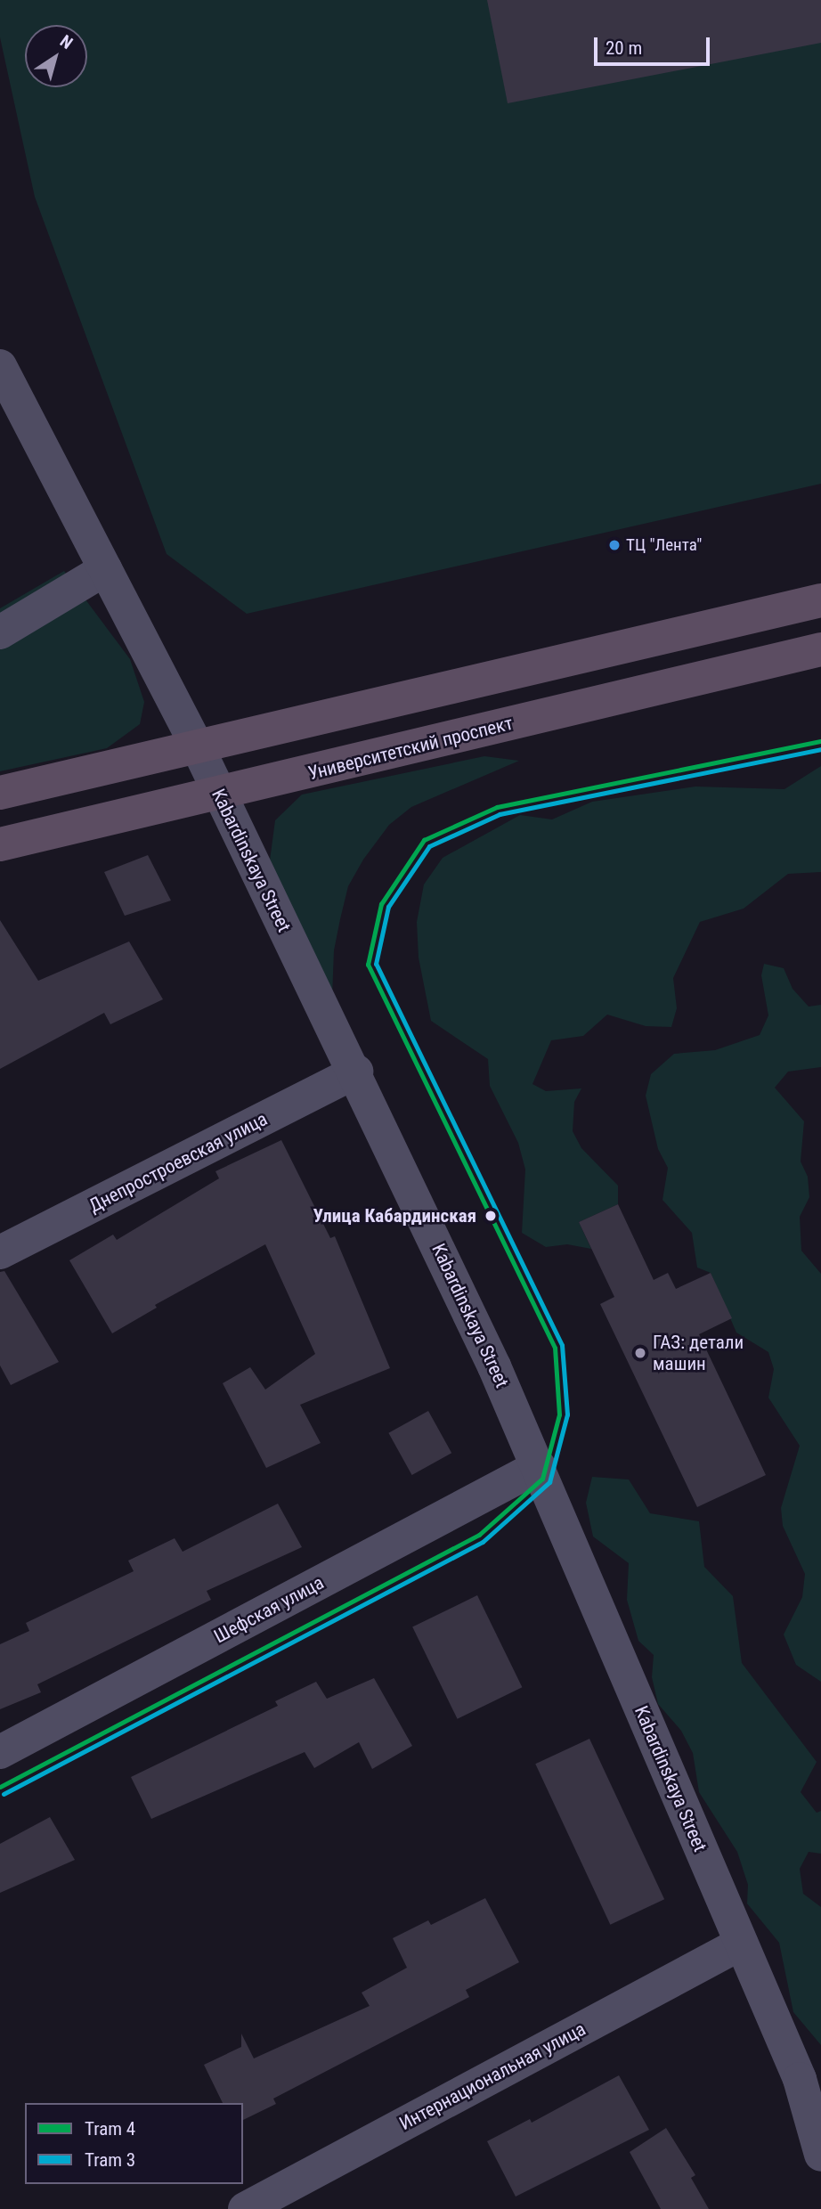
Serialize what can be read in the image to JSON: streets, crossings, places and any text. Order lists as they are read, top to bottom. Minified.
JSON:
{"streets":{"highway":["Университетский проспект"],"street":["Kabardinskaya Street","Днепростроевская улица","Шефская улица","Интернациональная улица"]},"crossings":[["Университетский проспект","Kabardinskaya Street"],["Kabardinskaya Street","Днепростроевская улица"],["Kabardinskaya Street","Шефская улица"],["Kabardinskaya Street","Интернациональная улица"]],"places":["ТЦ \"Лента\"","Улица Кабардинская","ГАЗ: детали машин"],"lines":["tram line 4","tram line 3"],"legend":["Tram 4","Tram 3"],"scale_bar":"20 m","north":"top right"}
